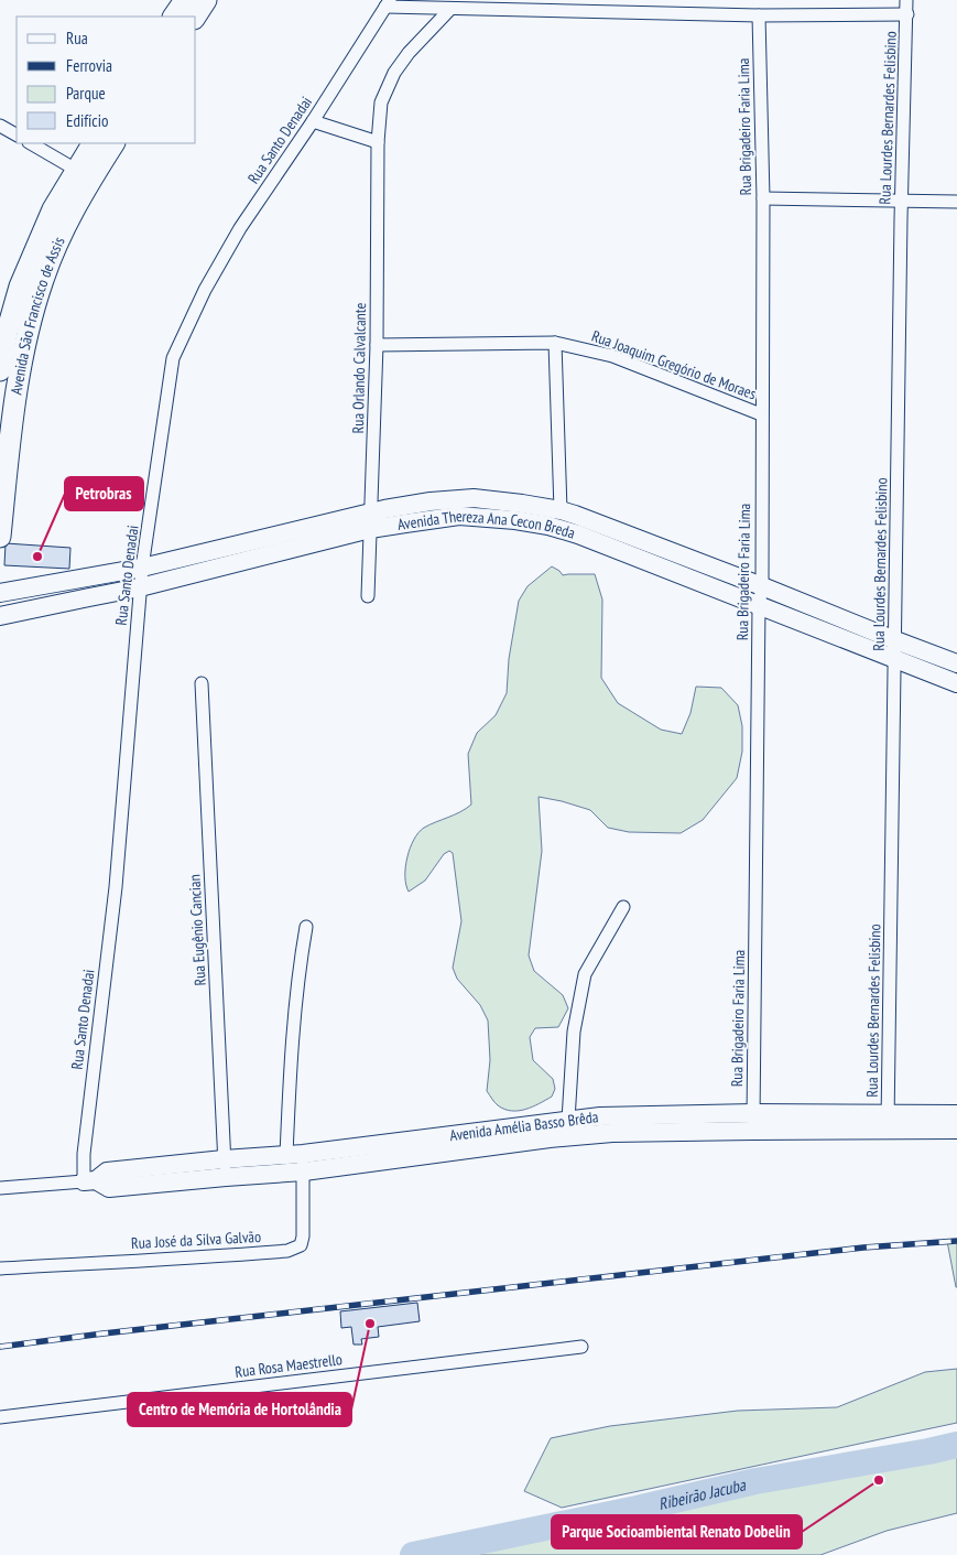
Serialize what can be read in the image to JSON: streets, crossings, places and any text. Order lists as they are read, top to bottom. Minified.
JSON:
{"streets":{"main road":["Avenida São Francisco de Assis","Avenida Thereza Ana Cecon Breda","Avenida Amélia Basso Brêda"],"street":["Rua Lourdes Bernardes Felisbino","Rua Brigadeiro Faria Lima","Rua Santo Denadai","Rua Joaquim Gregório de Moraes","Rua Orlando Calvalcante","Rua Eugênio Cancian","Rua José da Silva Galvão","Rua Rosa Maestrello"]},"crossings":[["Rua Lourdes Bernardes Felisbino","Avenida Thereza Ana Cecon Breda"],["Rua Lourdes Bernardes Felisbino","Avenida Amélia Basso Brêda"],["Rua Brigadeiro Faria Lima","Rua Joaquim Gregório de Moraes"],["Rua Brigadeiro Faria Lima","Avenida Thereza Ana Cecon Breda"],["Rua Brigadeiro Faria Lima","Avenida Amélia Basso Brêda"],["Rua Santo Denadai","Avenida Thereza Ana Cecon Breda"],["Rua Santo Denadai","Avenida Amélia Basso Brêda"],["Rua Joaquim Gregório de Moraes","Rua Orlando Calvalcante"],["Rua Orlando Calvalcante","Avenida Thereza Ana Cecon Breda"],["Rua Eugênio Cancian","Avenida Amélia Basso Brêda"],["Avenida Amélia Basso Brêda","Rua José da Silva Galvão"]],"water":["Ribeirão Jacuba"],"places":["Petrobras","Centro de Memória de Hortolândia","Parque Socioambiental Renato Dobelin"],"legend":["Rua","Ferrovia","Parque","Edifício"]}
